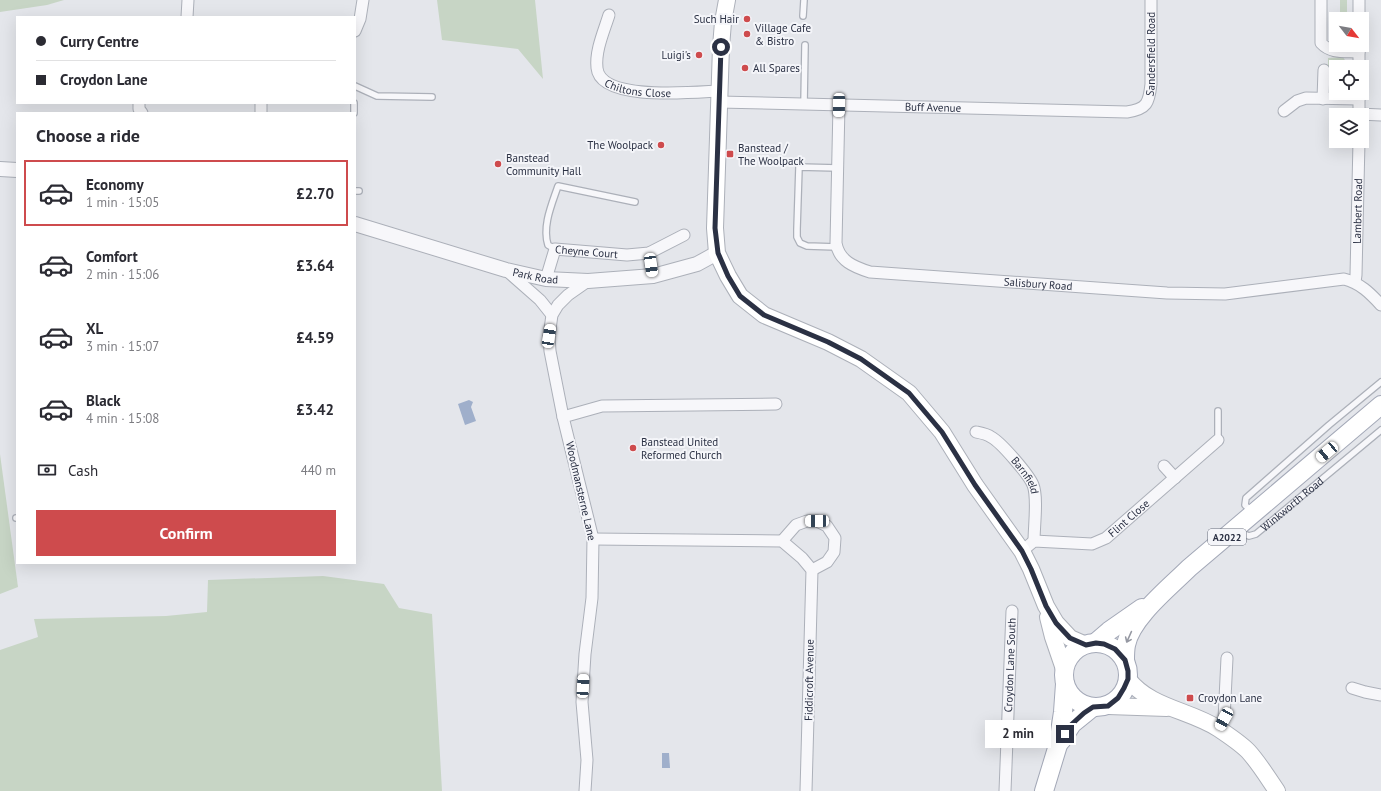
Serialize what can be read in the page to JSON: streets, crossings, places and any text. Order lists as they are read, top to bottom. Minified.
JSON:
{"streets":{"main road":["Winkworth Road","A2022"],"street":["Sandersfield Road","Chiltons Close","Buff Avenue","Lambert Road","Cheyne Court","Park Road","Salisbury Road","Barnfield","Woodmansterne Lane","Flint Close","Croydon Lane South","Fiddicroft Avenue"]},"crossings":[["Sandersfield Road","Buff Avenue"],["Chiltons Close","Buff Avenue"],["Lambert Road","Salisbury Road"],["Cheyne Court","Park Road"],["Park Road","Woodmansterne Lane"],["Barnfield","Flint Close"]],"places":{"other":["Such Hair","Village Cafe & Bistro","Luigi's","All Spares","The Woolpack","Banstead Community Hall","Banstead United Reformed Church"],"transit":["Banstead / The Woolpack","Croydon Lane"]},"north":"bottom right","page":{"banner":["Curry Centre","Croydon Lane"],"heading":"Choose a ride","list":[{"name":"Economy","note":"1 min · 15:05","value":"£2.70"},{"name":"Comfort","note":"2 min · 15:06","value":"£3.64"},{"name":"XL","note":"3 min · 15:07","value":"£4.59"},{"name":"Black","note":"4 min · 15:08","value":"£3.42"}],"pay":["Cash","440 m"],"buttons":"Confirm","bubble":"2 min"}}
